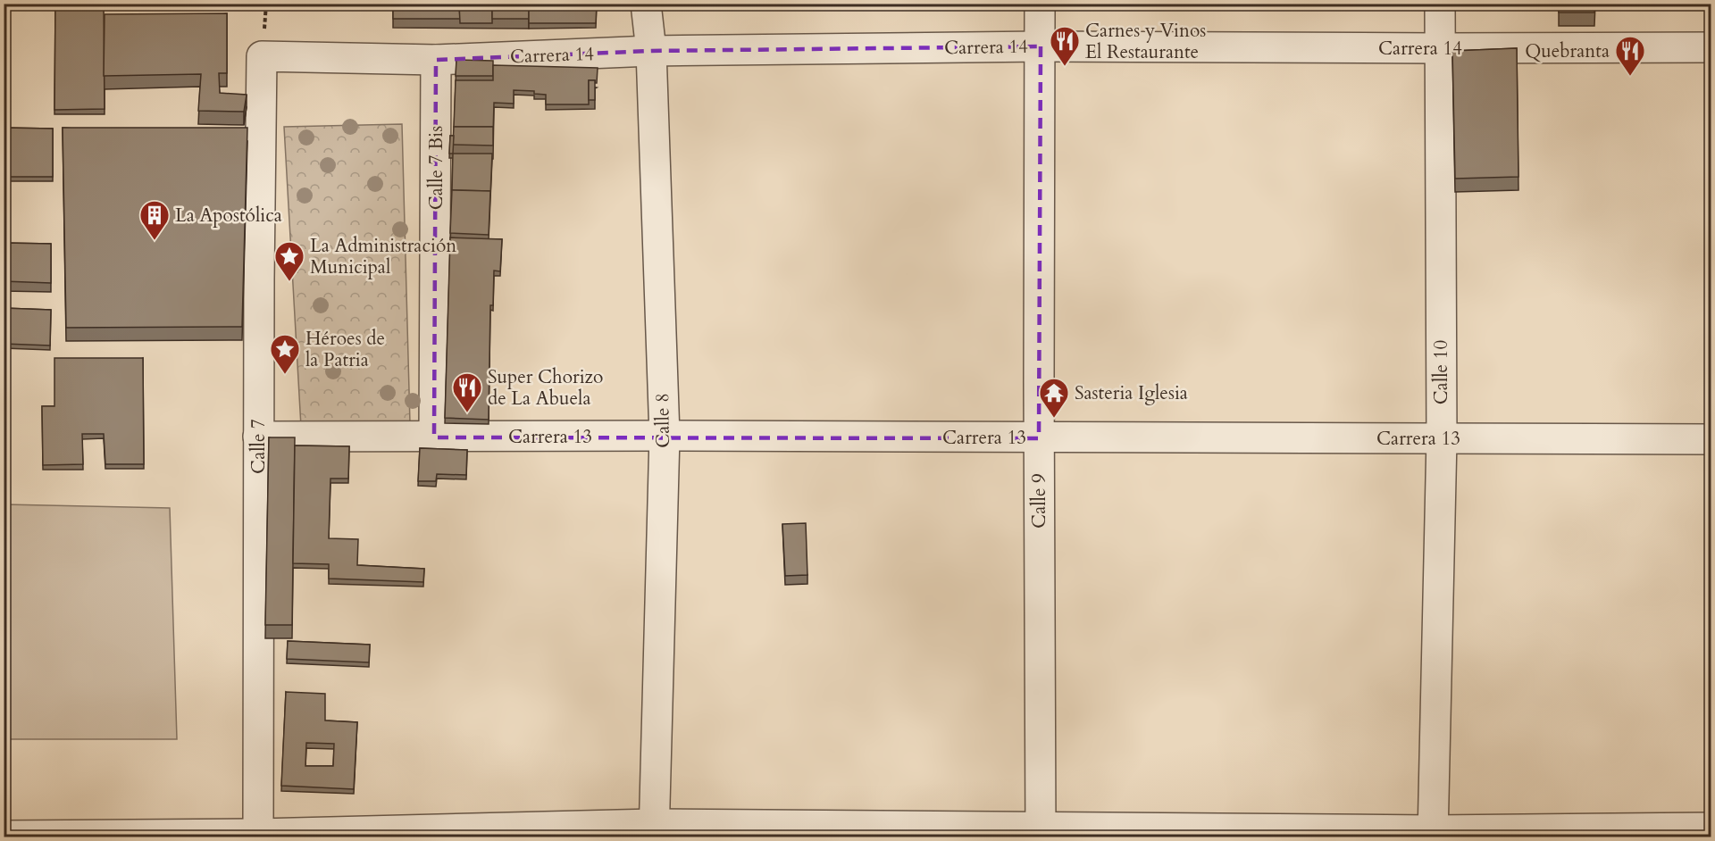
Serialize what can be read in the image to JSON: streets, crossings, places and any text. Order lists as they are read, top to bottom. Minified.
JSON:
{"streets":{"street":["Carrera 14","Calle 7 Bis","Calle 10","Calle 8","Carrera 13","Calle 7","Calle 9"]},"crossings":[["Carrera 14","Calle 7 Bis"],["Carrera 14","Calle 10"],["Carrera 14","Calle 8"],["Carrera 14","Calle 7"],["Carrera 14","Calle 9"],["Calle 7 Bis","Carrera 13"],["Calle 10","Carrera 13"],["Calle 8","Carrera 13"],["Carrera 13","Calle 7"],["Carrera 13","Calle 9"]],"places":{"restaurant":["Carnes y Vinos El Restaurante","Quebranta","Super Chorizo de La Abuela"],"building":["La Apostólica"],"place":["La Administración Municipal","Héroes de la Patria"],"temple":["Sasteria Iglesia"]}}
